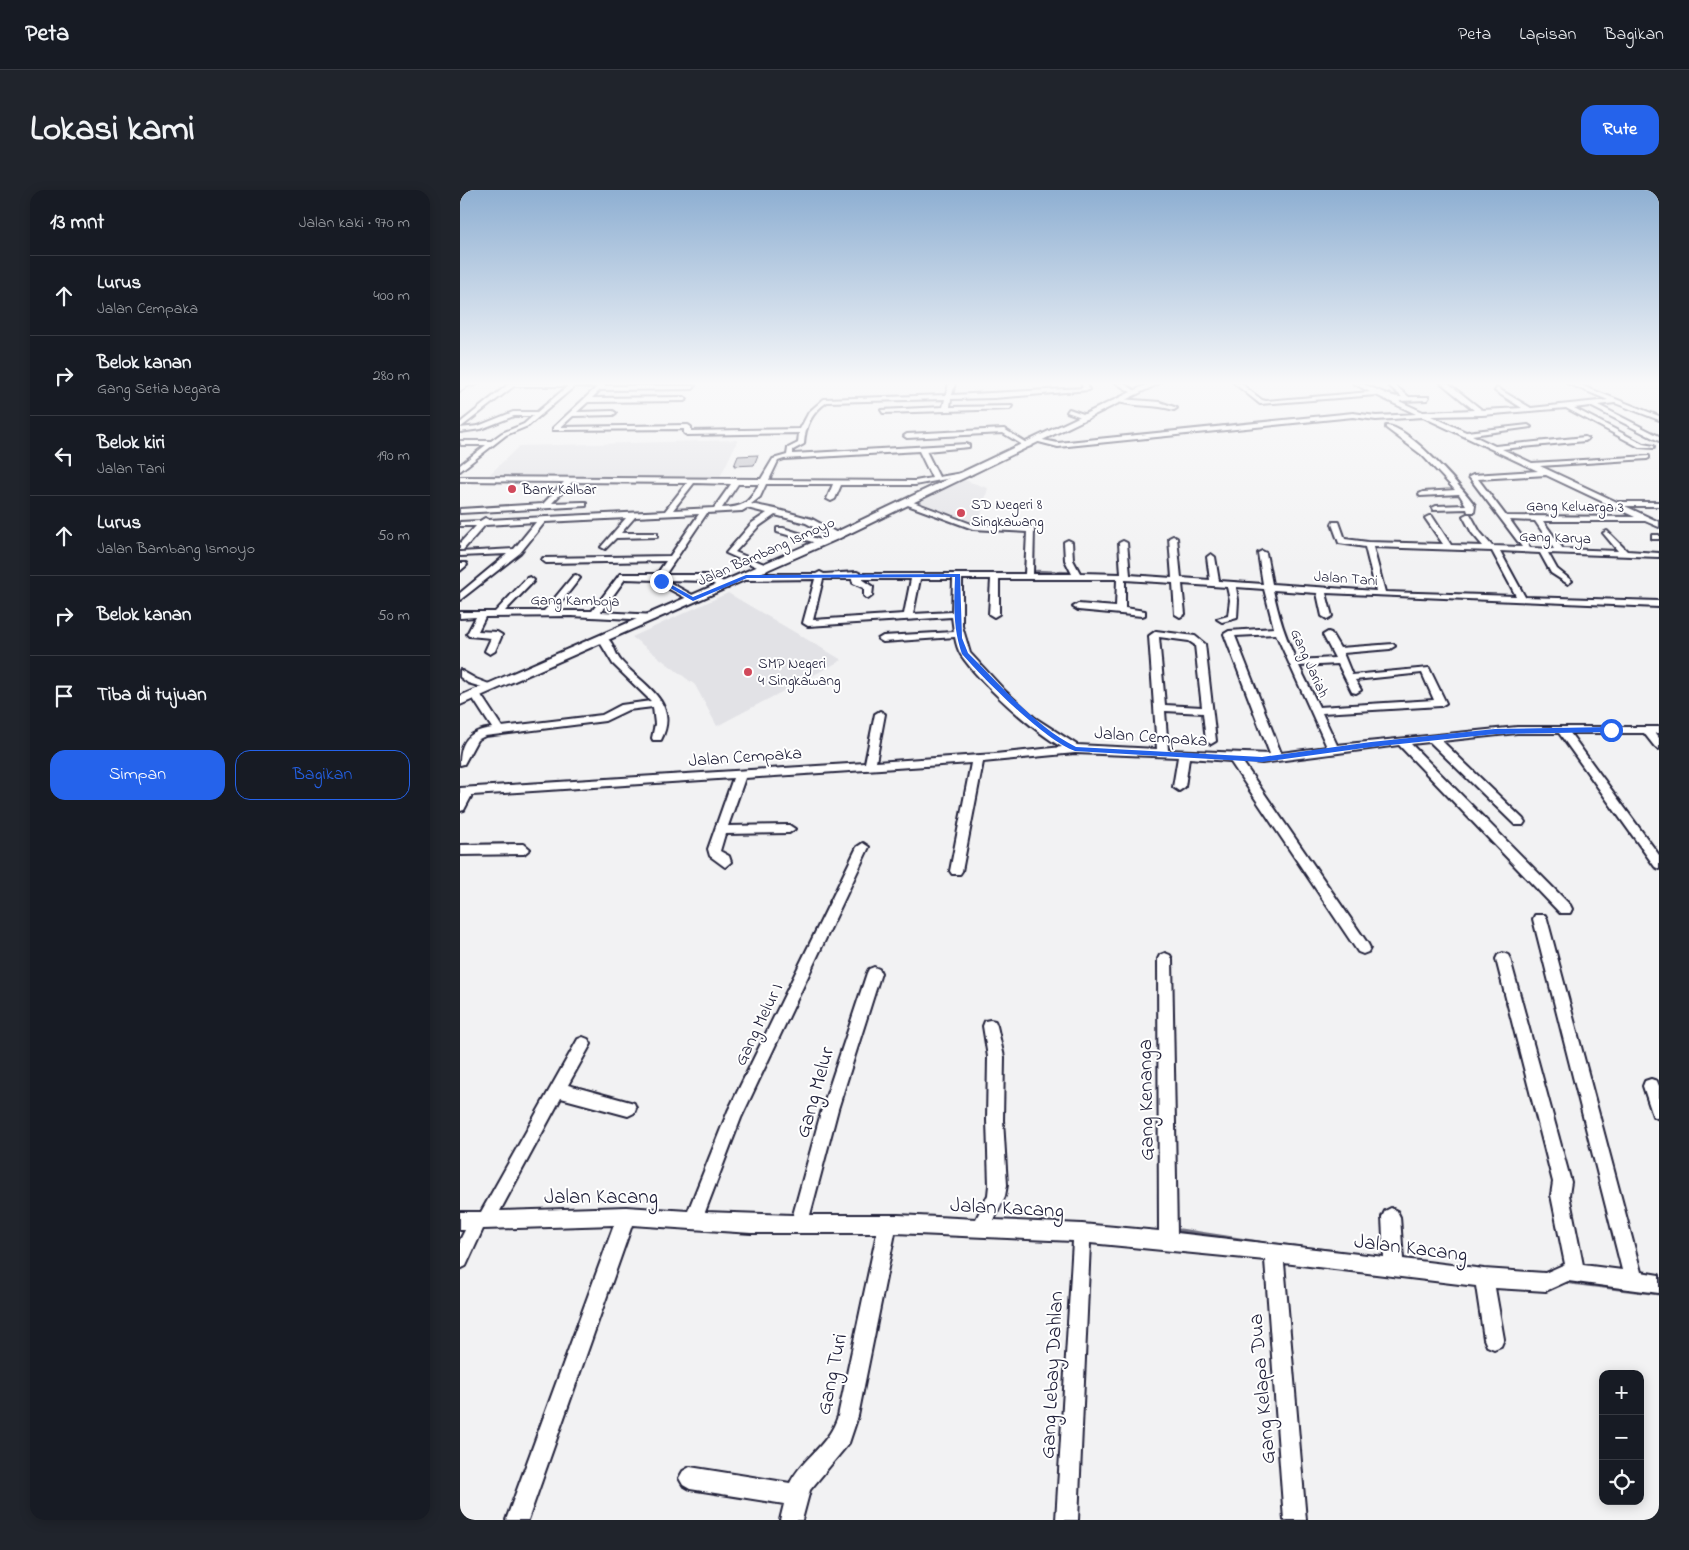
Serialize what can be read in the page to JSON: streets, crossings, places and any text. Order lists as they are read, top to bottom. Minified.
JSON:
{"streets":{"main road":["Jalan Bambang Ismoyo"],"street":["Gang Keluarga 3","Gang Karya","Jalan Tani","Gang Kamboja","Gang Jariah","Jalan Cempaka","Gang Melur I","Gang Melur","Gang Kenanga","Jalan Kacang","Gang Turi","Gang Lebay Dahlan","Gang Kelapa Dua"]},"crossings":[["Jalan Bambang Ismoyo","Jalan Tani"],["Jalan Bambang Ismoyo","Gang Kamboja"],["Jalan Tani","Gang Jariah"],["Gang Jariah","Jalan Cempaka"],["Gang Melur I","Jalan Kacang"],["Gang Melur","Jalan Kacang"],["Gang Kenanga","Jalan Kacang"],["Jalan Kacang","Gang Turi"],["Jalan Kacang","Gang Lebay Dahlan"],["Jalan Kacang","Gang Kelapa Dua"]],"places":["Bank Kalbar","SD Negeri 8 Singkawang","SMP Negeri 4 Singkawang"],"page":{"header":"Peta","nav":["Peta","Lapisan","Bagikan"],"title":"Lokasi kami","buttons":["Rute",["Simpan","Bagikan"]],"heading":["13 mnt","Jalan kaki · 970 m"],"list":[["Lurus","Jalan Cempaka","400 m"],["Belok kanan","Gang Setia Negara","280 m"],["Belok kiri","Jalan Tani","190 m"],["Lurus","Jalan Bambang Ismoyo","50 m"],["Belok kanan","50 m"],"Tiba di tujuan"],"map_buttons":["+","−"]}}
